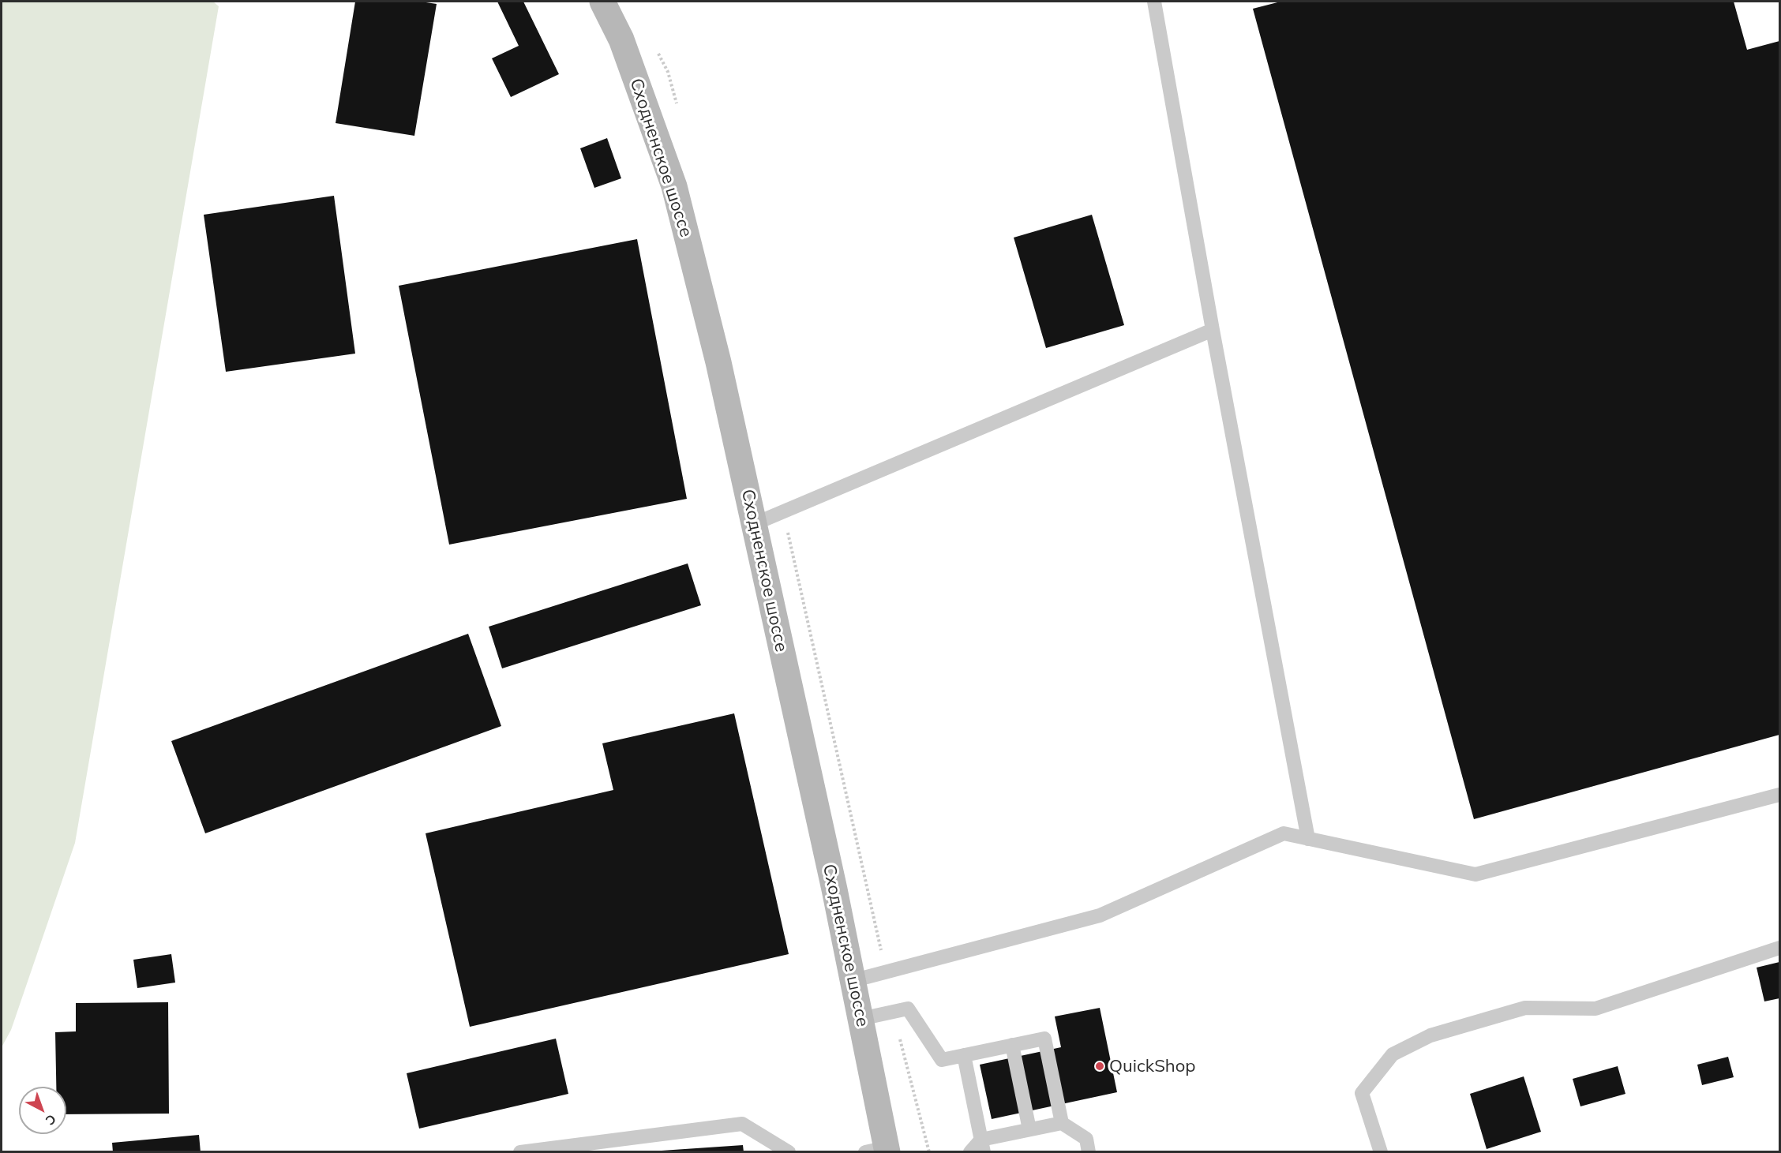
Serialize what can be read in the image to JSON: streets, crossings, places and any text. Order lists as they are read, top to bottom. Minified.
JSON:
{"streets":{"main road":["Сходненское шоссе"]},"places":["QuickShop"],"north":"bottom right"}
